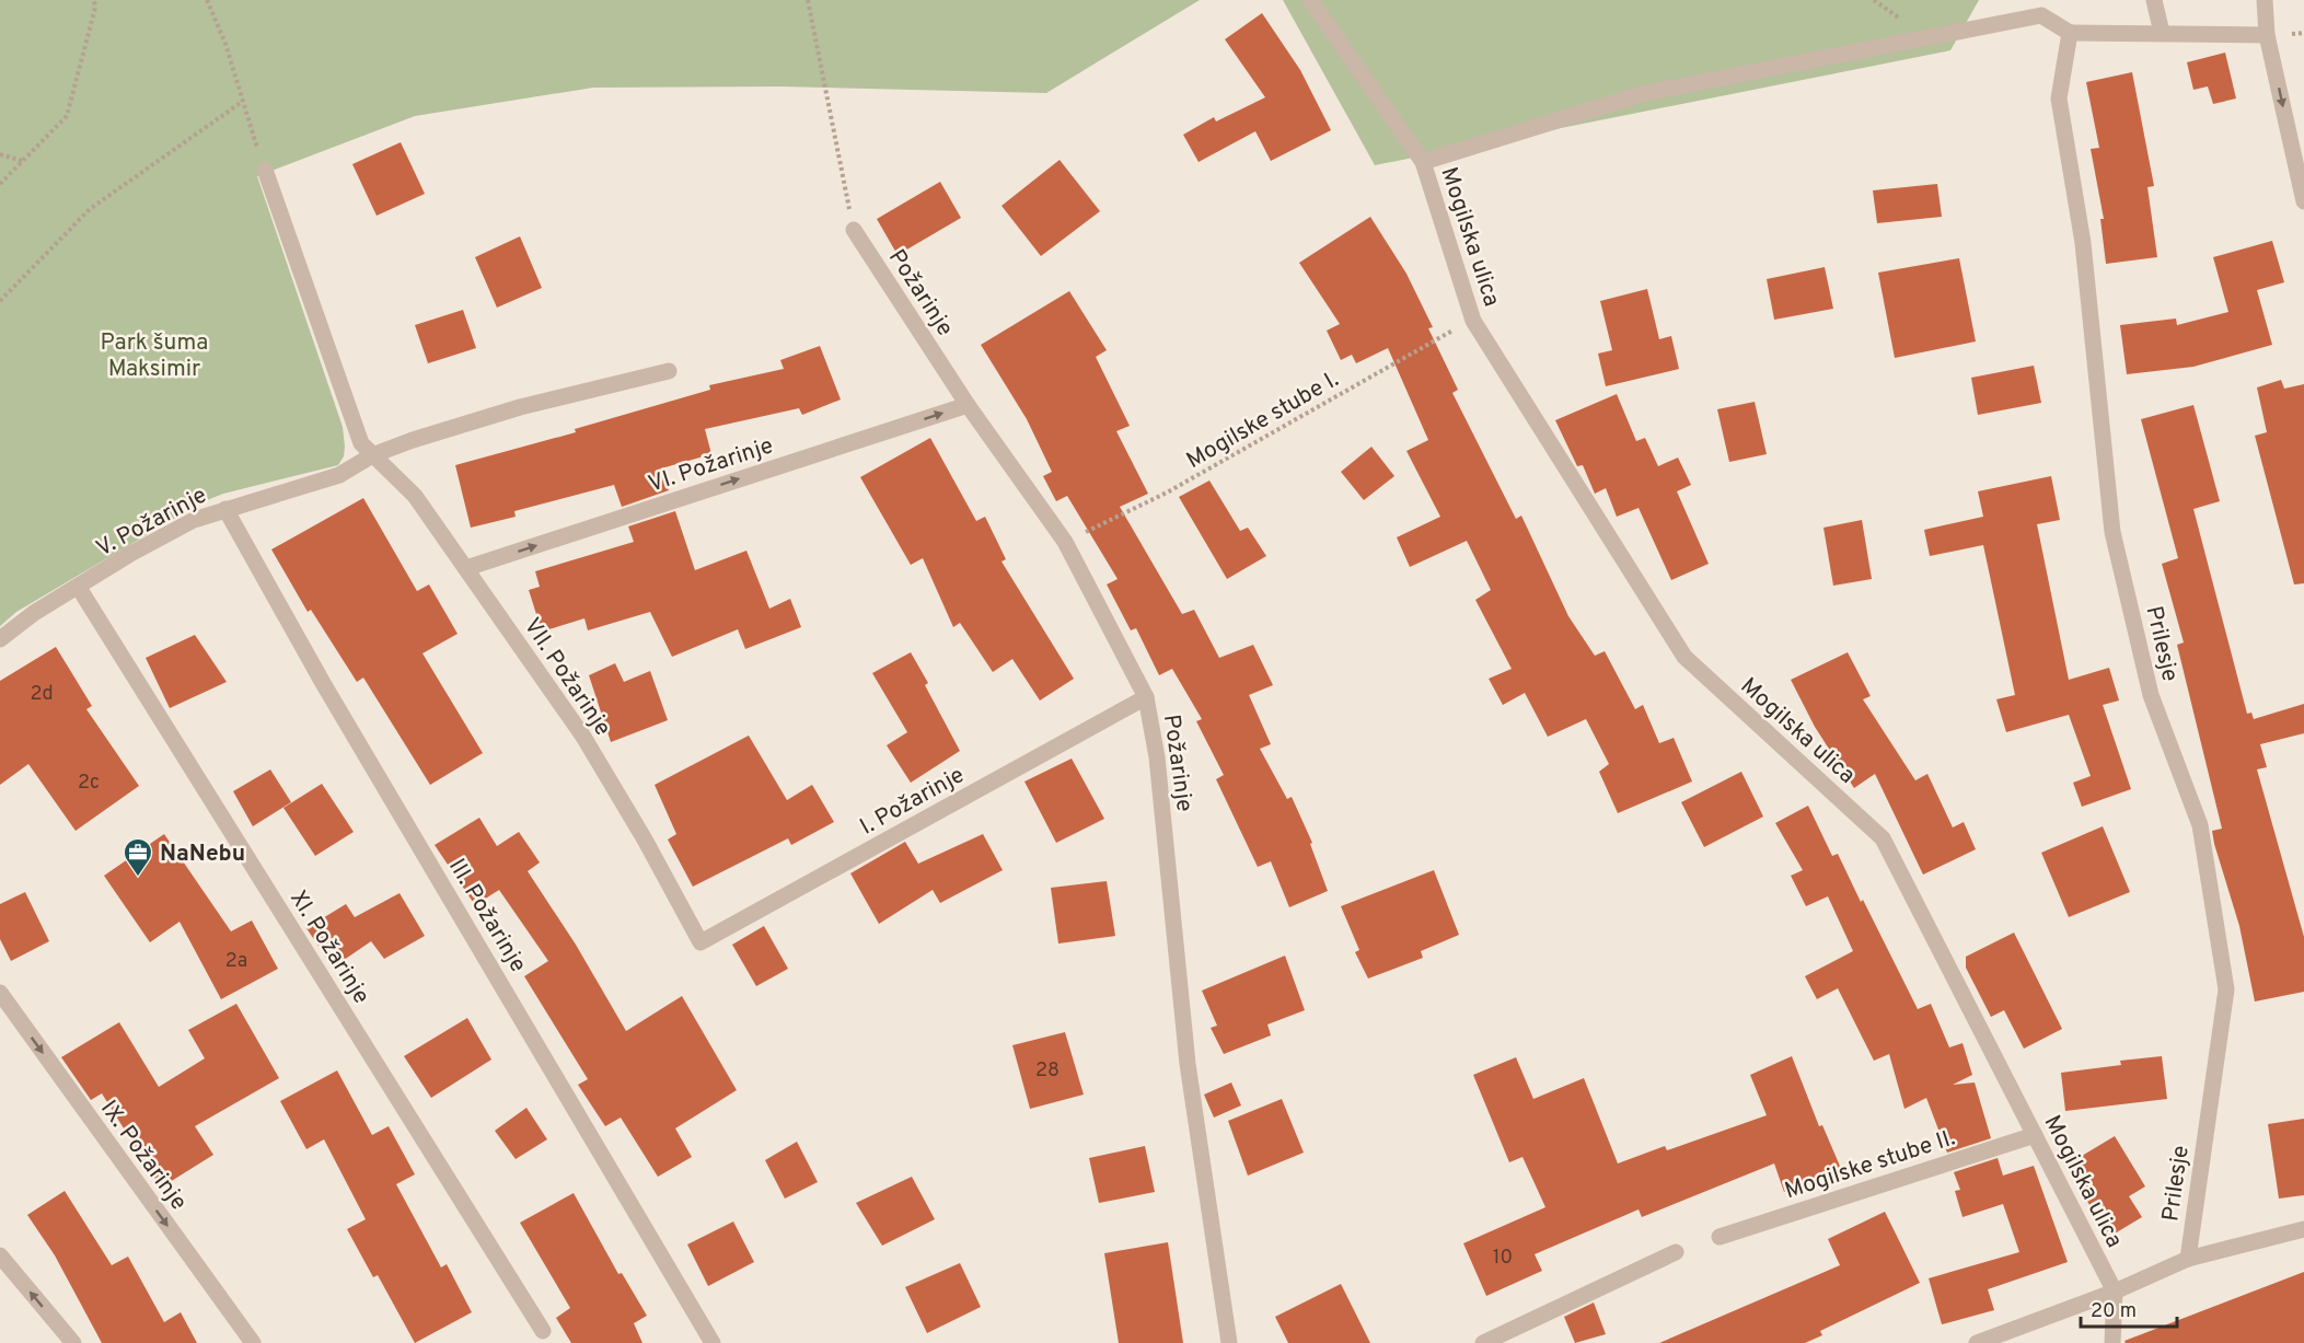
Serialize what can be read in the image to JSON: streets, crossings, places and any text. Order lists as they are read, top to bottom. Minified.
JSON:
{"streets":{"street":["Mogilska ulica","Požarinje","VI. Požarinje","V. Požarinje","Prilesje","VII. Požarinje","I. Požarinje","III. Požarinje","XI. Požarinje","IX. Požarinje","Mogilske stube II."],"path":["Mogilske stube I."]},"crossings":[["Mogilska ulica","Mogilske stube I."],["Mogilska ulica","Prilesje"],["Mogilska ulica","Mogilske stube II."],["Požarinje","Mogilske stube I."],["Požarinje","VI. Požarinje"],["Požarinje","I. Požarinje"],["VI. Požarinje","VII. Požarinje"],["V. Požarinje","VII. Požarinje"],["V. Požarinje","III. Požarinje"],["V. Požarinje","XI. Požarinje"],["VII. Požarinje","I. Požarinje"]],"one_way":["IX. Požarinje"],"parks":["Park šuma Maksimir"],"places":{"office":["NaNebu"]},"house_numbers":["2d","2c","2a","28","10"],"scale_bar":"20 m"}
